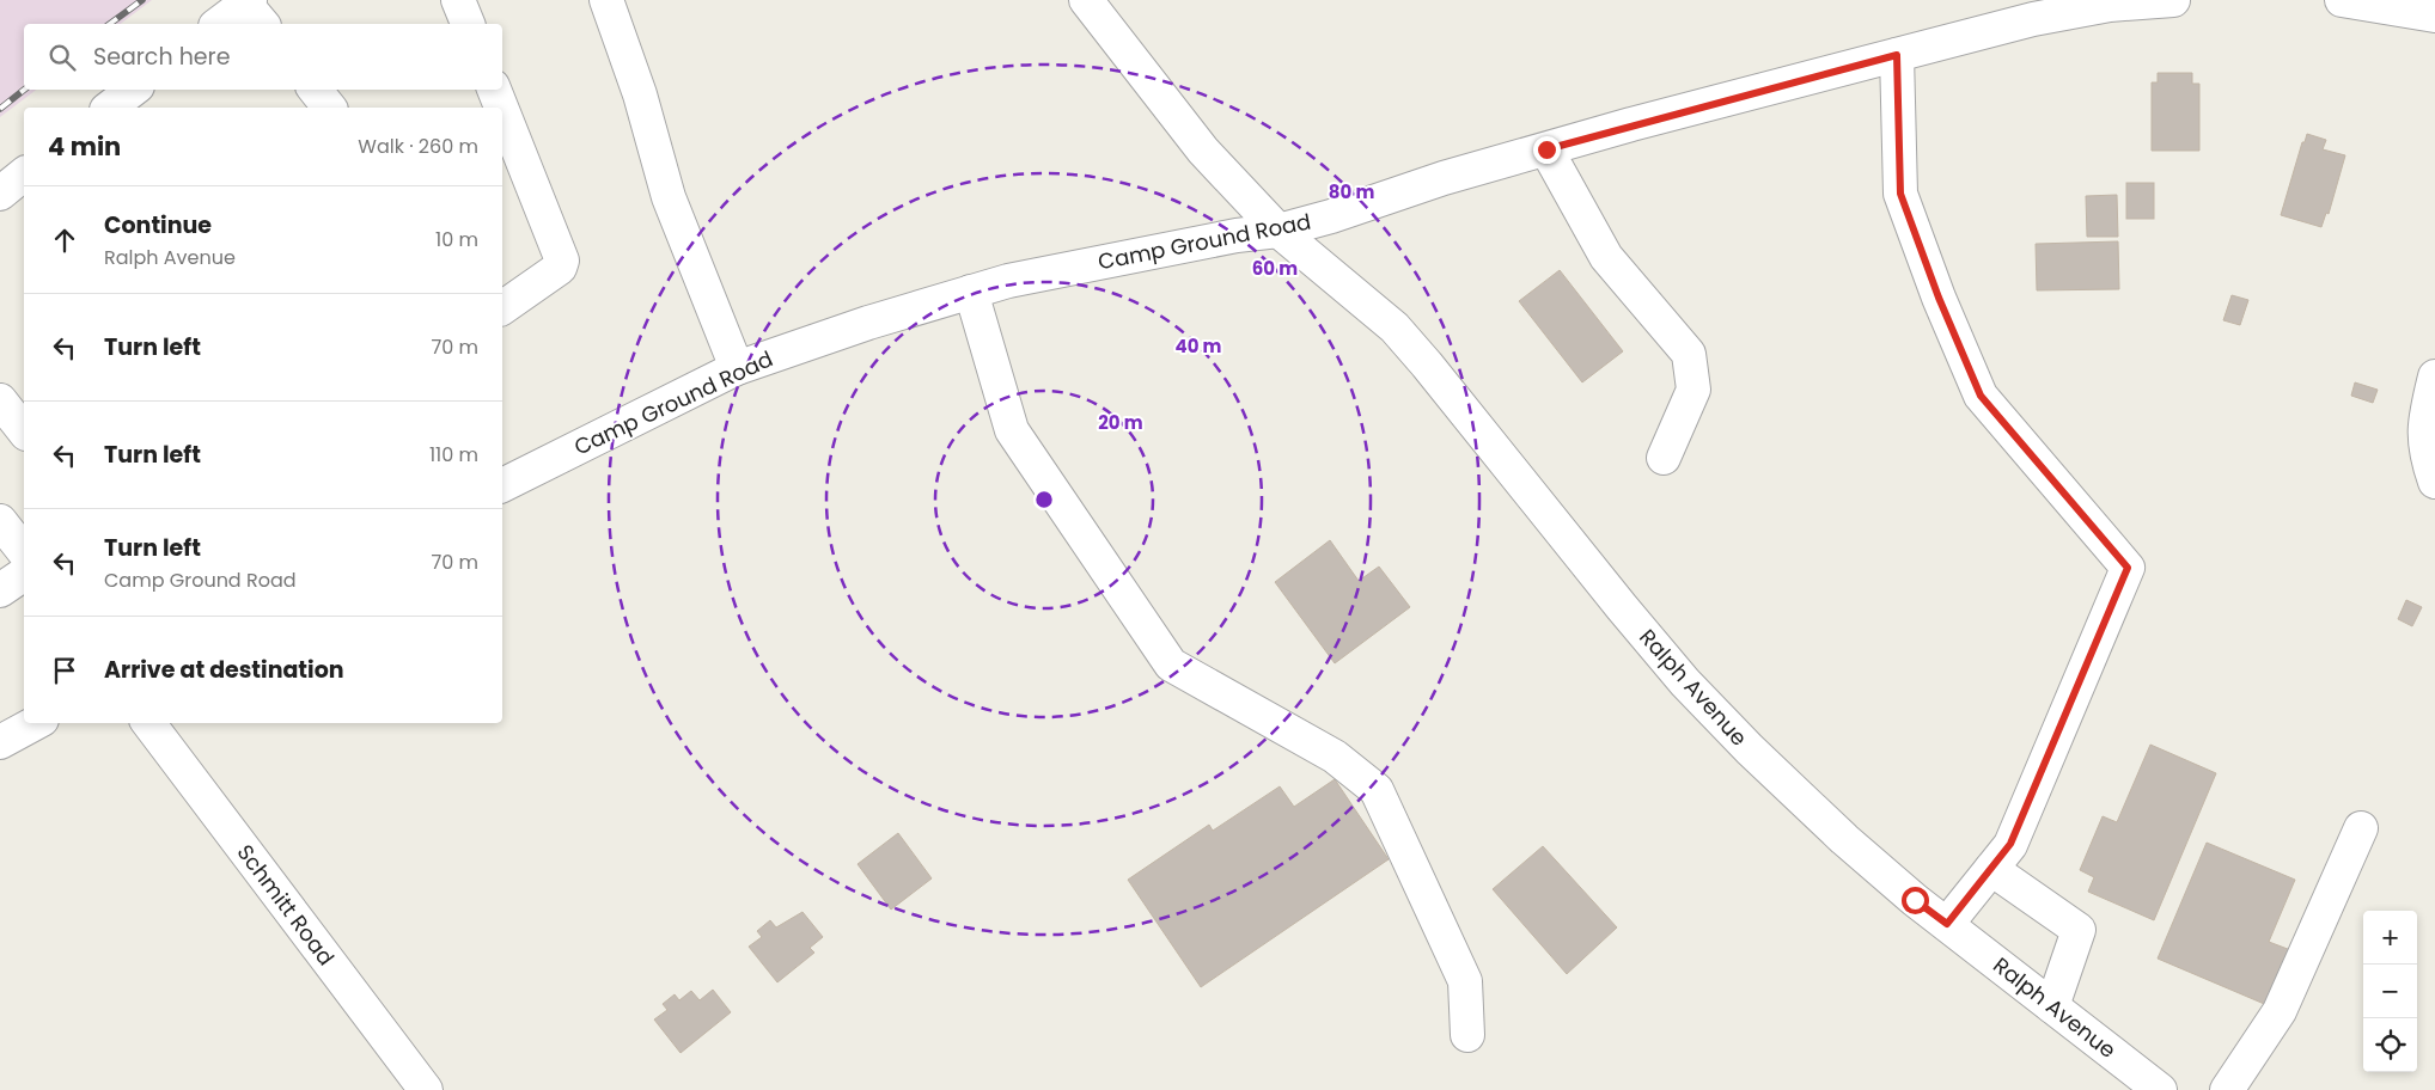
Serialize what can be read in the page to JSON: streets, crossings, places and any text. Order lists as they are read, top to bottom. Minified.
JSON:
{"streets":{"street":["Camp Ground Road","Ralph Avenue","Schmitt Road"]},"crossings":[["Camp Ground Road","Ralph Avenue"]],"page":{"search":"Search here","heading":["4 min","Walk · 260 m"],"list":[["Continue","Ralph Avenue","10 m"],["Turn left","70 m"],["Turn left","110 m"],["Turn left","Camp Ground Road","70 m"],"Arrive at destination"],"map_buttons":["+","−"]},"rings":["80 m","60 m","40 m","20 m"]}
